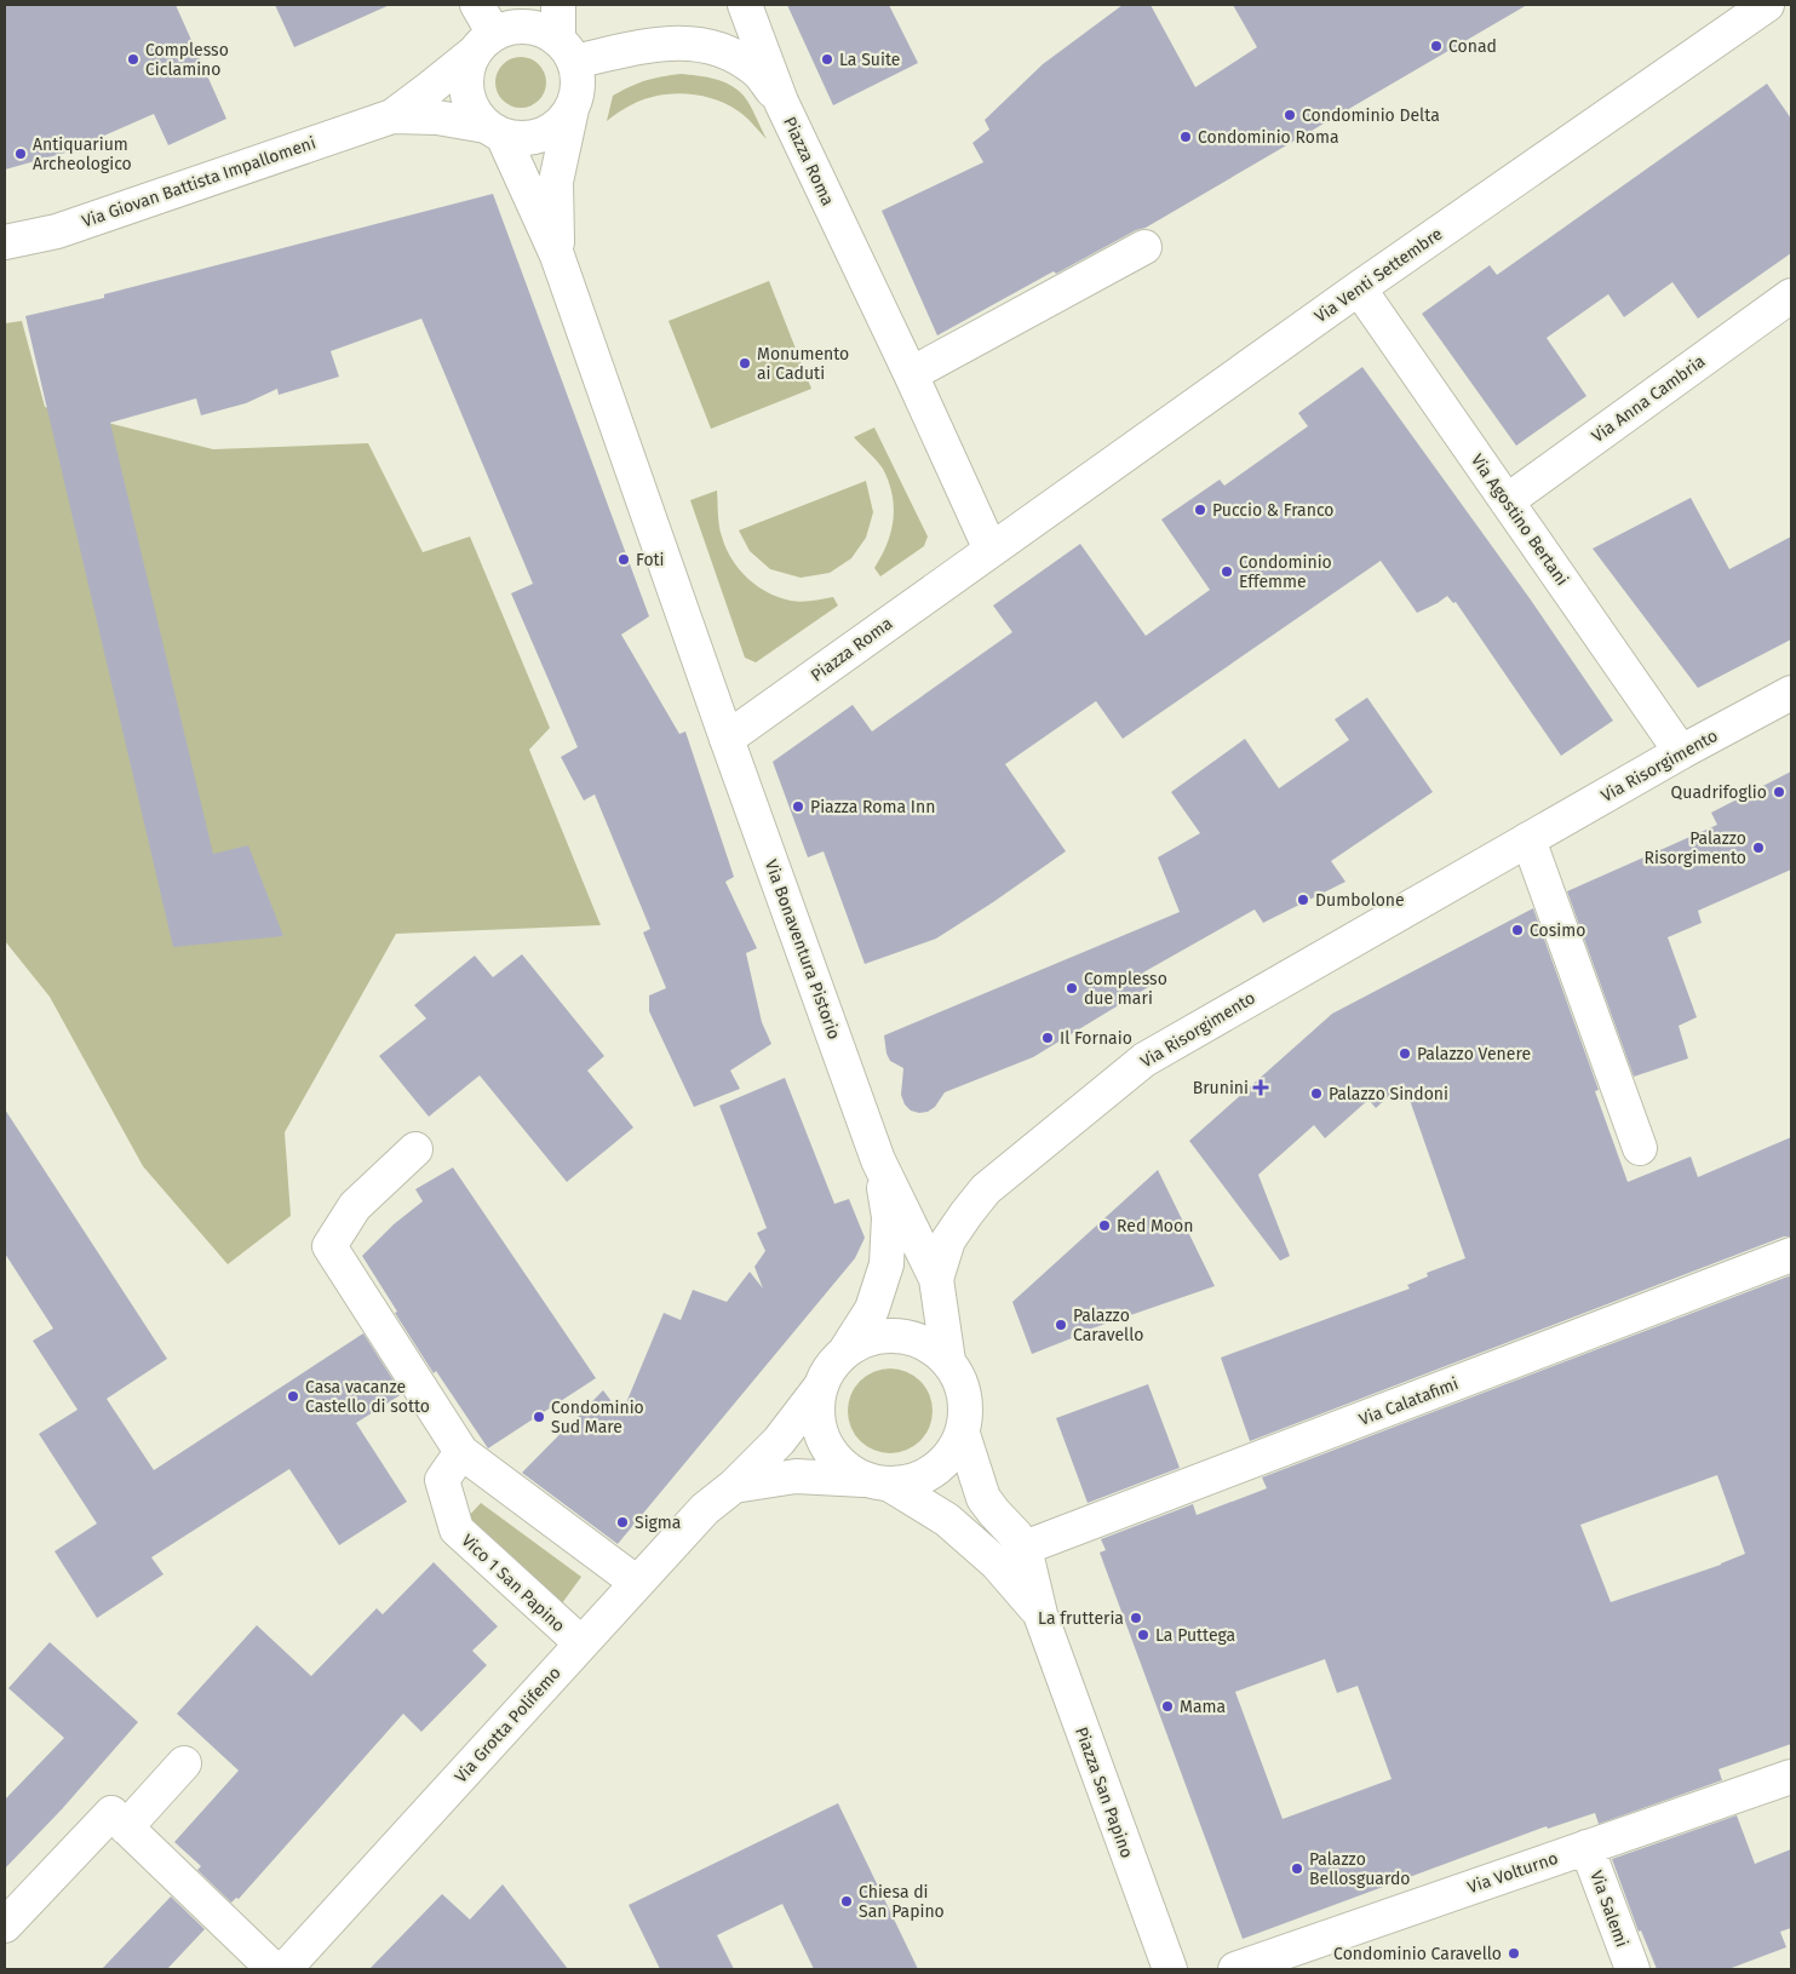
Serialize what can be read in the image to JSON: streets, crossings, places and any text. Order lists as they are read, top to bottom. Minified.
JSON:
{"streets":{"street":["Piazza Roma","Via Giovan Battista Impallomeni","Via Venti Settembre","Via Anna Cambria","Via Agostino Bertani","Via Risorgimento","Via Bonaventura Pistorio","Via Calatafimi","Vico 1 San Papino","Via Grotta Polifemo","Piazza San Papino","Via Volturno","Via Salemi"]},"crossings":[["Piazza Roma","Via Giovan Battista Impallomeni"],["Piazza Roma","Via Venti Settembre"],["Piazza Roma","Via Bonaventura Pistorio"],["Via Venti Settembre","Via Agostino Bertani"],["Via Anna Cambria","Via Agostino Bertani"],["Via Agostino Bertani","Via Risorgimento"],["Via Risorgimento","Via Bonaventura Pistorio"],["Via Risorgimento","Via Grotta Polifemo"],["Via Risorgimento","Piazza San Papino"],["Via Bonaventura Pistorio","Via Grotta Polifemo"],["Via Bonaventura Pistorio","Piazza San Papino"],["Via Calatafimi","Piazza San Papino"],["Vico 1 San Papino","Via Grotta Polifemo"],["Via Grotta Polifemo","Piazza San Papino"],["Via Volturno","Via Salemi"]],"places":{"other":["Conad","Complesso Ciclamino","La Suite","Condominio Delta","Condominio Roma","Antiquarium Archeologico","Monumento ai Caduti","Puccio & Franco","Foti","Condominio Effemme","Quadrifoglio","Piazza Roma Inn","Palazzo Risorgimento","Dumbolone","Cosimo","Complesso due mari","Il Fornaio","Palazzo Venere","Palazzo Sindoni","Red Moon","Palazzo Caravello","Casa vacanze Castello di sotto","Condominio Sud Mare","Sigma","La frutteria","La Puttega","Mama","Palazzo Bellosguardo","Chiesa di San Papino","Condominio Caravello"],"health":["Brunini"]}}
